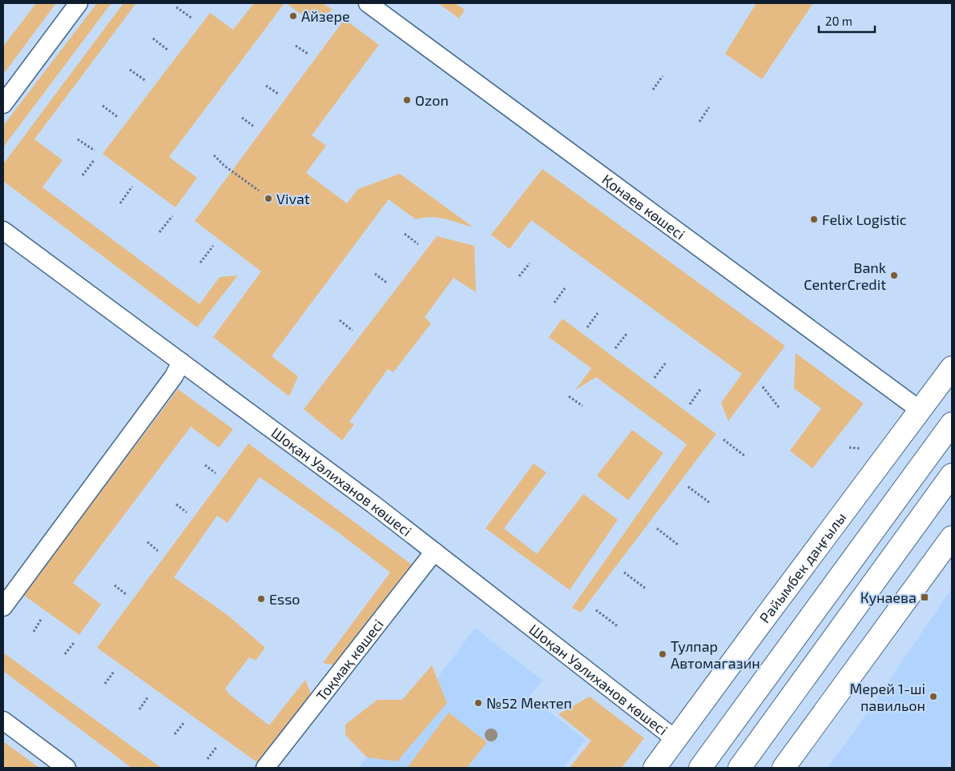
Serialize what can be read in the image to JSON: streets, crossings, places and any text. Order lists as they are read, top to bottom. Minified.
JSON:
{"streets":{"main road":["Райымбек даңғылы"],"street":["Қонаев көшесі","Шоқан Уәлиханов көшесі","Тоқмақ көшесі"]},"crossings":[["Қонаев көшесі","Райымбек даңғылы"],["Шоқан Уәлиханов көшесі","Райымбек даңғылы"],["Шоқан Уәлиханов көшесі","Тоқмақ көшесі"]],"places":{"other":["Айзере","Ozon","Vivat","Felix Logistic","Bank CenterCredit","Esso","Тулпар Автомагазин","Мерей 1-ші павильон","№52 Мектеп"],"transit":["Кунаева"]},"scale_bar":"20 m"}
